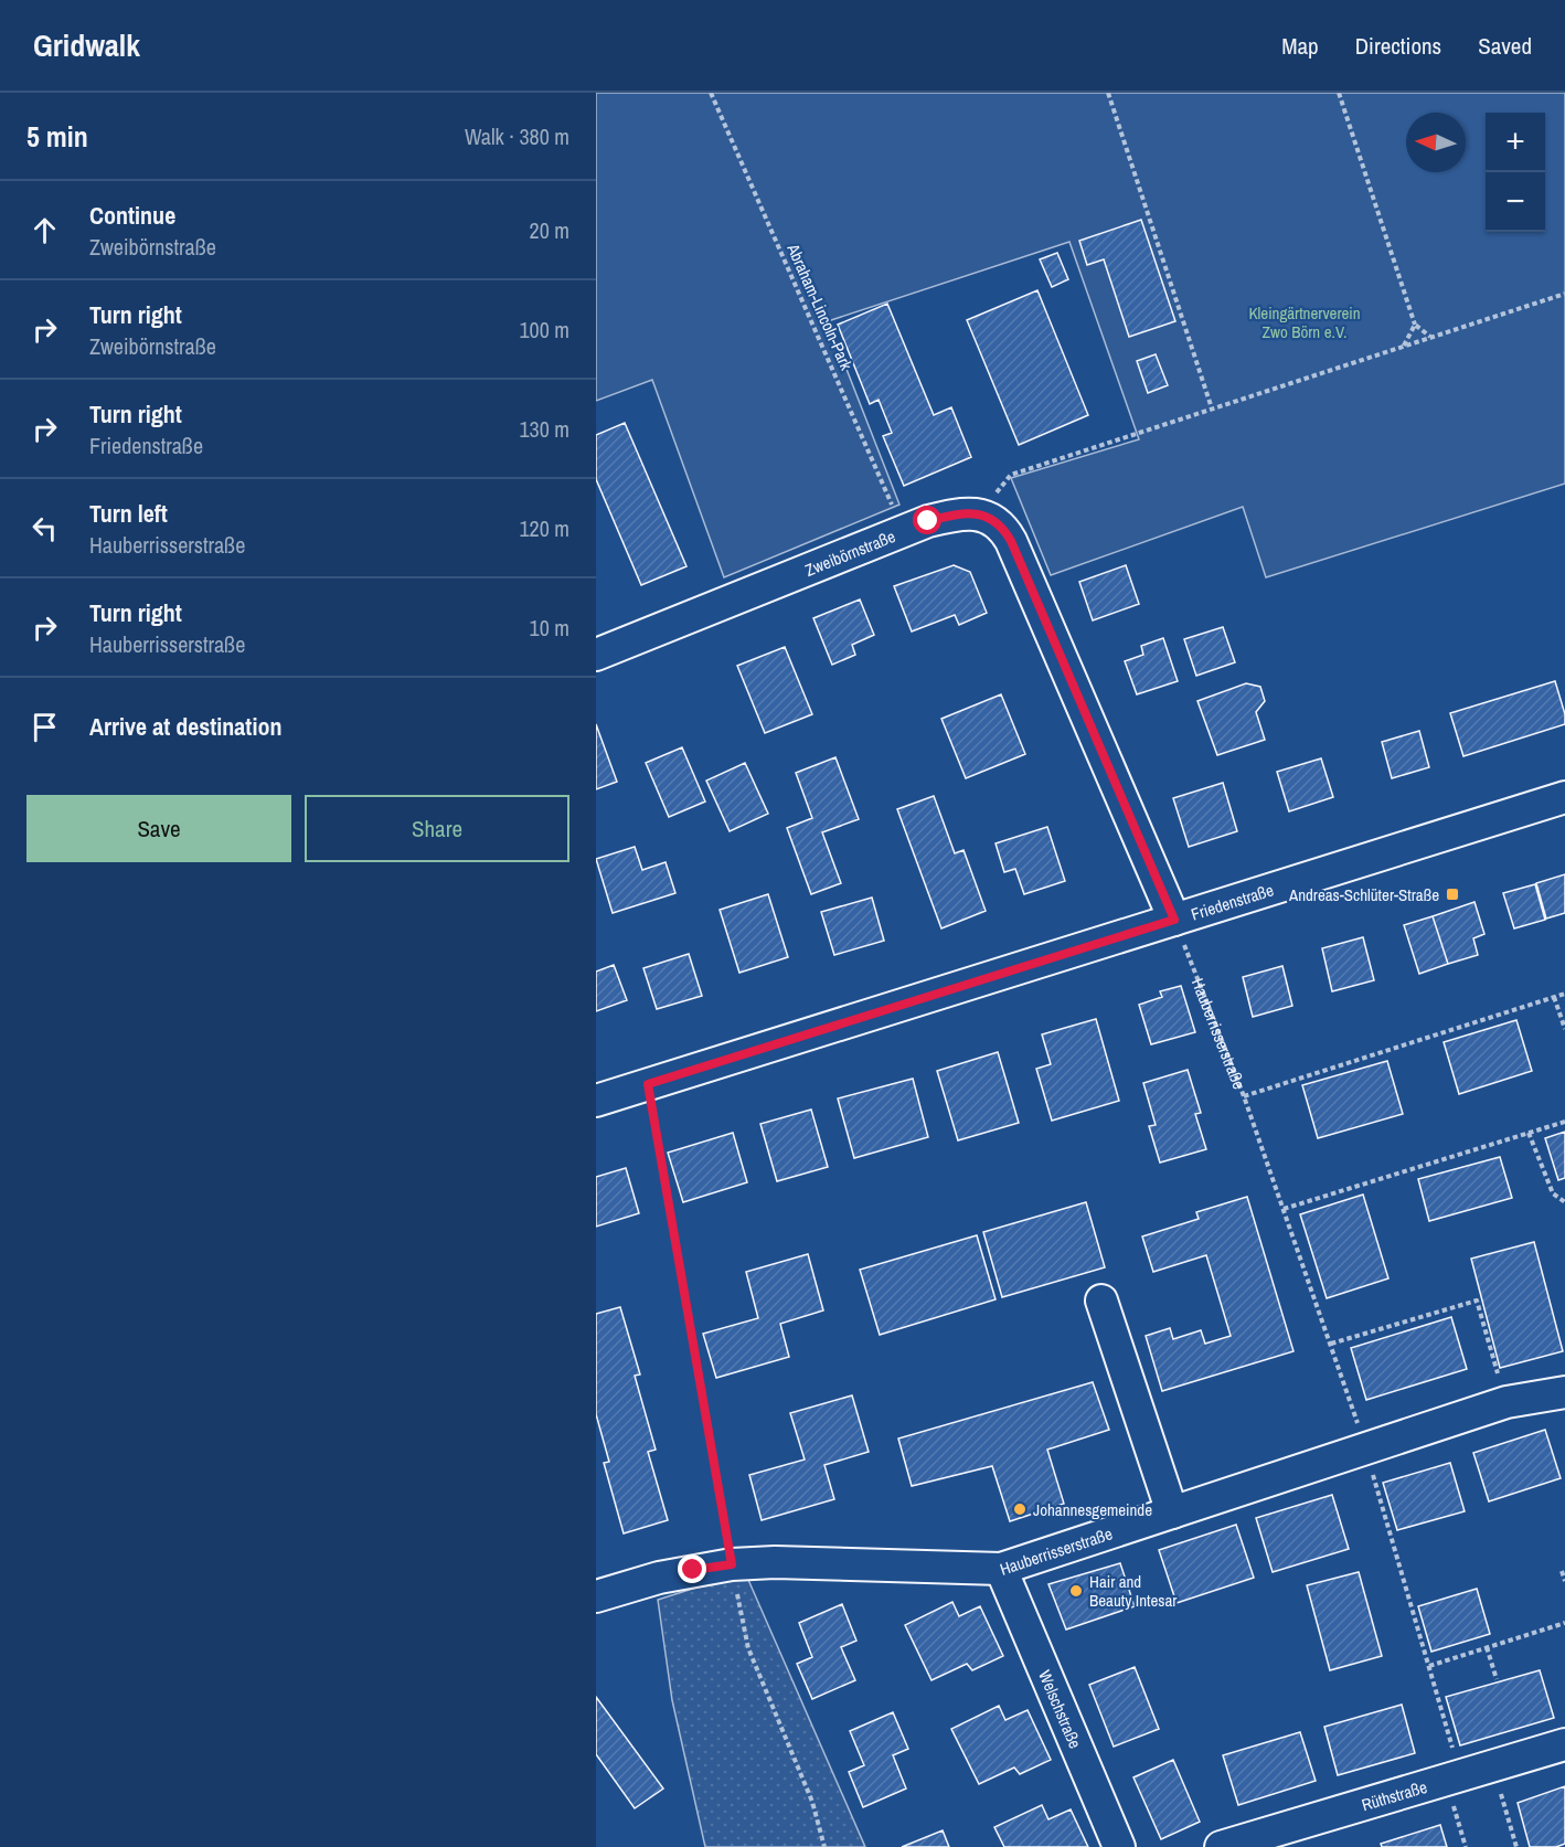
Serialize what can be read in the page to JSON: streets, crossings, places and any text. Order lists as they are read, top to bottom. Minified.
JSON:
{"streets":{"street":["Zweibörnstraße","Friedenstraße","Hauberrisserstraße","Welschstraße","Rüthstraße"],"path":["Abraham-Lincoln-Park"]},"crossings":[["Abraham-Lincoln-Park","Zweibörnstraße"],["Friedenstraße","Hauberrisserstraße"],["Hauberrisserstraße","Welschstraße"]],"parks":["Kleingärtnerverein Zwo Börn e.V."],"places":{"transit":["Andreas-Schlüter-Straße"],"other":["Johannesgemeinde","Hair and Beauty Intesar"]},"north":"left","page":{"header":"Gridwalk","nav":["Map","Directions","Saved"],"heading":["5 min","Walk · 380 m"],"map_buttons":["+","−"],"list":[["Continue","Zweibörnstraße","20 m"],["Turn right","Zweibörnstraße","100 m"],["Turn right","Friedenstraße","130 m"],["Turn left","Hauberrisserstraße","120 m"],["Turn right","Hauberrisserstraße","10 m"],"Arrive at destination"],"buttons":["Save","Share"]}}
